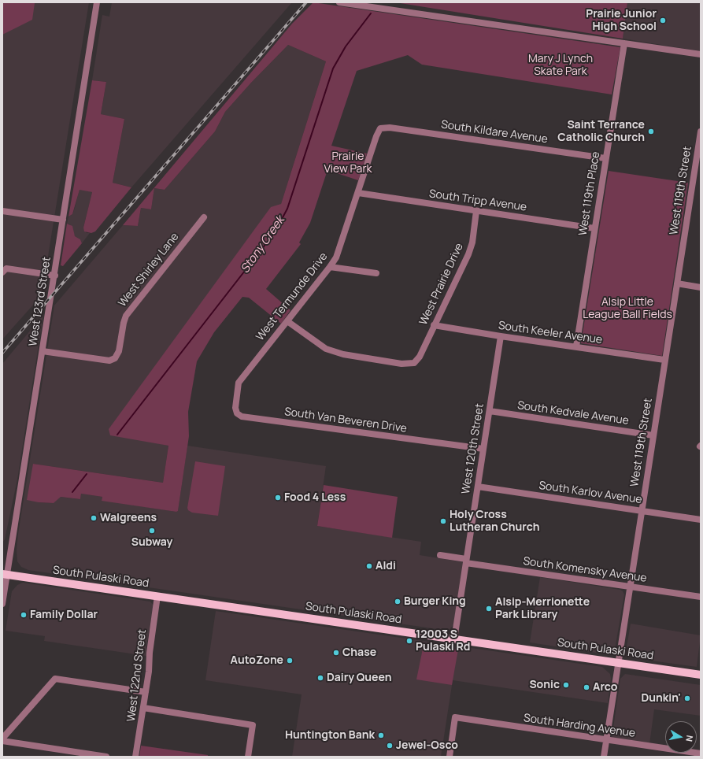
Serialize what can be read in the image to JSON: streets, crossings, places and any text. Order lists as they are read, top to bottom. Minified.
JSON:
{"streets":{"main road":["South Pulaski Road"],"street":["South Kildare Avenue","West 119th Street","West 119th Place","South Tripp Avenue","West Shirley Lane","West Prairie Drive","West Termunde Drive","West 123rd Street","South Keeler Avenue","South Kedvale Avenue","South Van Beveren Drive","West 120th Street","South Karlov Avenue","South Komensky Avenue","West 122nd Street","South Harding Avenue"]},"crossings":[["South Kildare Avenue","West 119th Place"],["South Kildare Avenue","West Termunde Drive"],["West 119th Street","South Keeler Avenue"],["West 119th Street","South Kedvale Avenue"],["West 119th Street","South Karlov Avenue"],["West 119th Street","South Komensky Avenue"],["West 119th Street","South Pulaski Road"],["West 119th Street","South Harding Avenue"],["West 119th Place","South Tripp Avenue"],["West 119th Place","South Keeler Avenue"],["South Tripp Avenue","West Prairie Drive"],["South Tripp Avenue","West Termunde Drive"],["West Shirley Lane","West 123rd Street"],["West Prairie Drive","West Termunde Drive"],["West Prairie Drive","South Keeler Avenue"],["West Termunde Drive","South Van Beveren Drive"],["West 123rd Street","South Pulaski Road"],["South Keeler Avenue","West 120th Street"],["South Kedvale Avenue","West 120th Street"],["South Van Beveren Drive","West 120th Street"],["West 120th Street","South Karlov Avenue"],["West 120th Street","South Komensky Avenue"],["West 120th Street","South Pulaski Road"],["South Pulaski Road","West 122nd Street"]],"water":["Stony Creek"],"parks":["Mary J Lynch Skate Park","Prairie View Park","Alsip Little League Ball Fields"],"places":["Prairie Junior High School","Saint Terrance Catholic Church","Food 4 Less","Walgreens","Holy Cross Lutheran Church","Subway","Aldi","Burger King","Alsip-Merrionette Park Library","Family Dollar","12003 S Pulaski Rd","Chase","AutoZone","Dairy Queen","Sonic","Arco","Dunkin'","Huntington Bank","Jewel-Osco"],"north":"right"}
